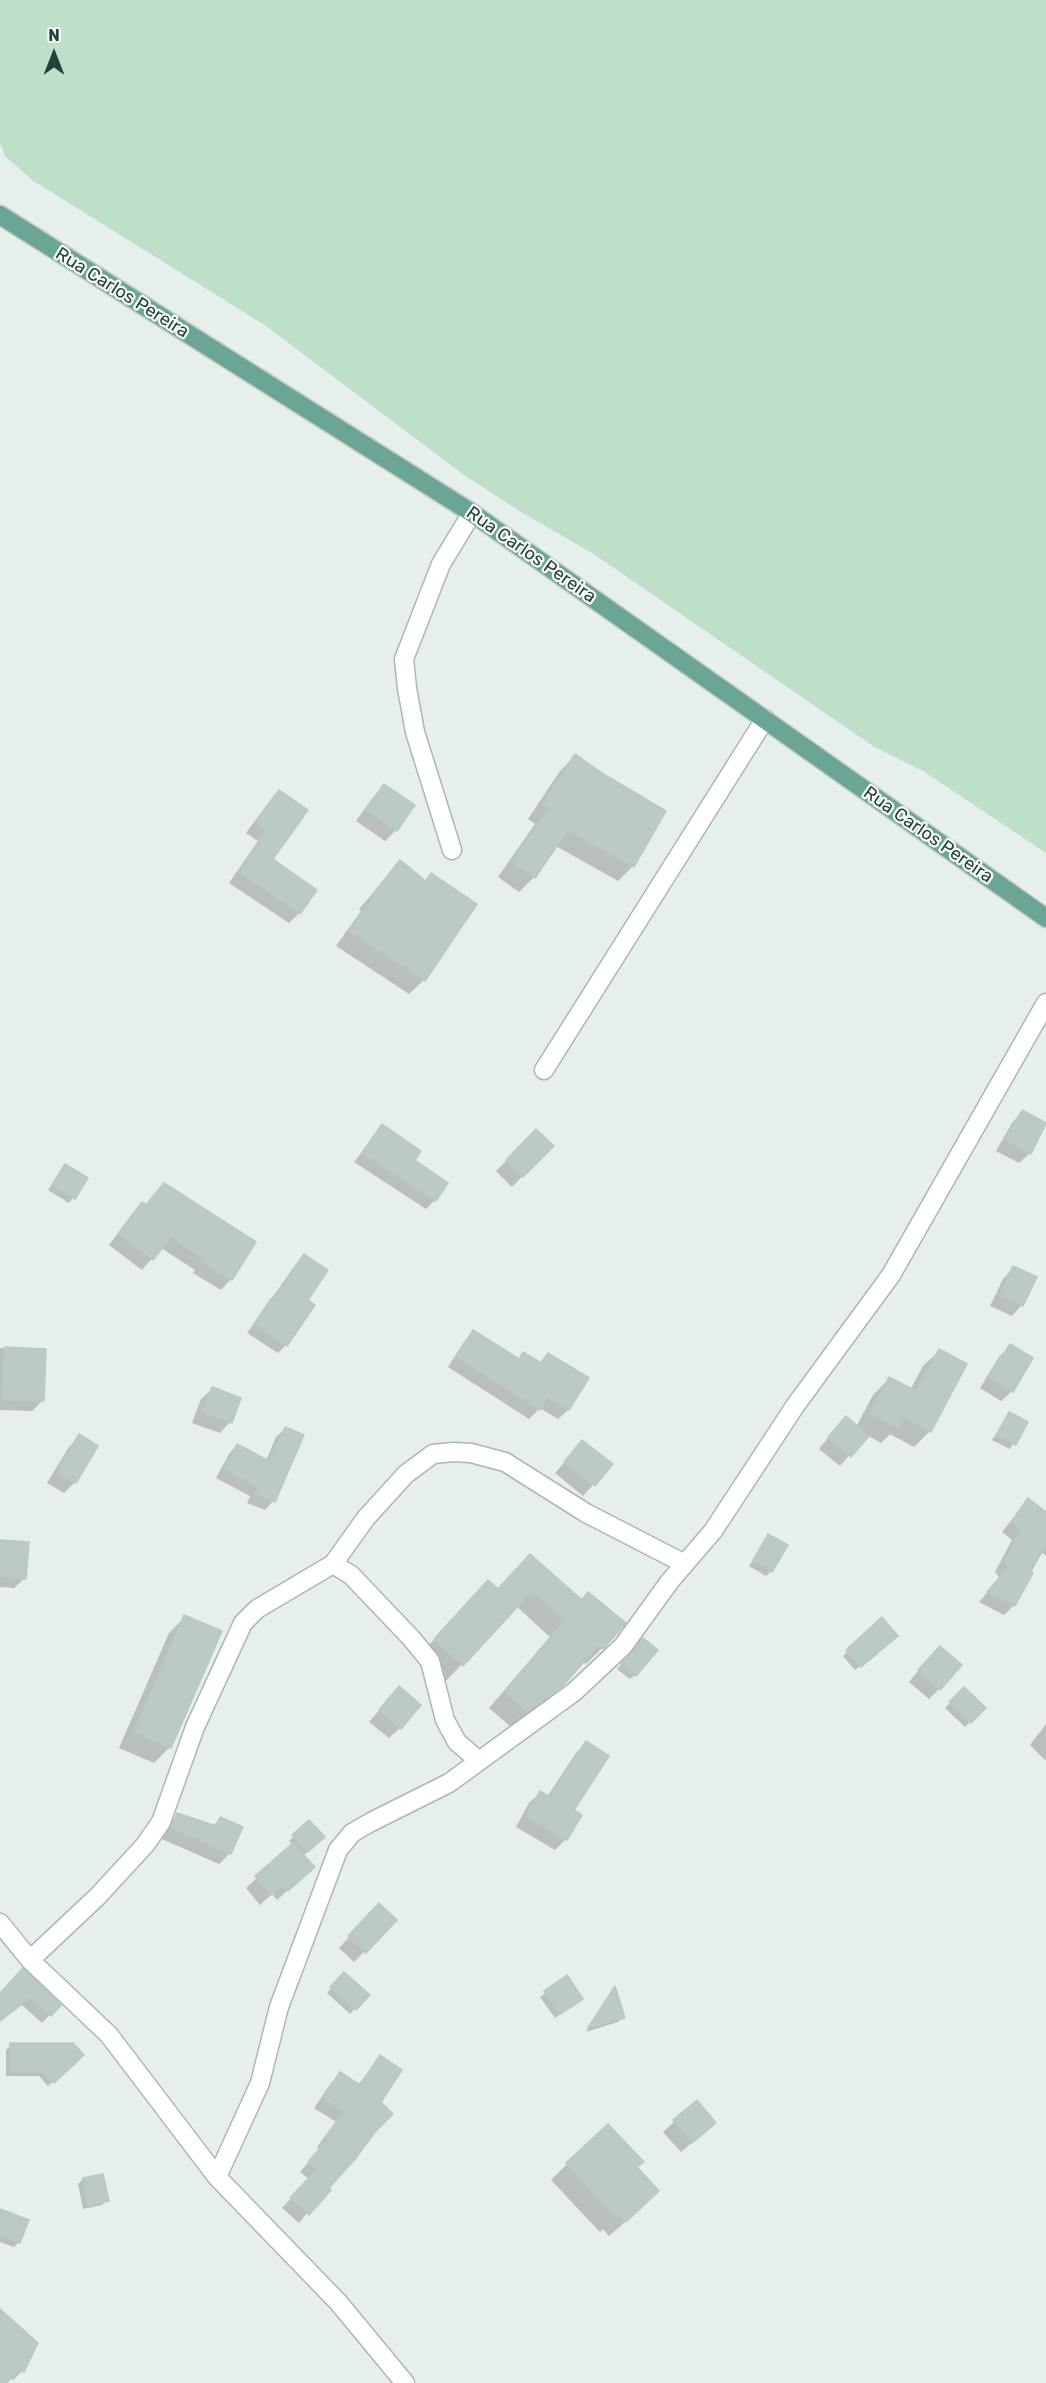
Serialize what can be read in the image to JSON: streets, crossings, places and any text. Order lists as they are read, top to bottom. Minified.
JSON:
{"streets":{"main road":["Rua Carlos Pereira"]},"north":"top"}
